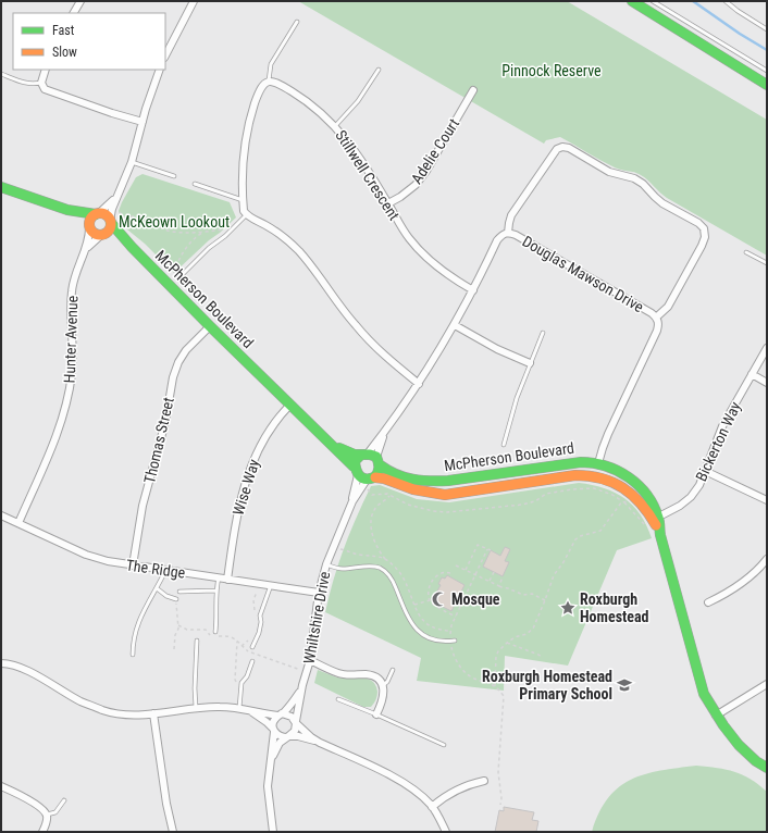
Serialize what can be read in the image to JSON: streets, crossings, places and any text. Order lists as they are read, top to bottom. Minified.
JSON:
{"streets":{"street":["Adelie Court","Stillwell Crescent","Douglas Mawson Drive","McPherson Boulevard","Hunter Avenue","Thomas Street","Bickerton Way","Wise Way","The Ridge","Whiltshire Drive"]},"crossings":[["Adelie Court","Stillwell Crescent"],["Stillwell Crescent","Douglas Mawson Drive"],["Douglas Mawson Drive","McPherson Boulevard"],["McPherson Boulevard","Hunter Avenue"],["McPherson Boulevard","Thomas Street"],["McPherson Boulevard","Bickerton Way"],["McPherson Boulevard","Wise Way"],["McPherson Boulevard","Whiltshire Drive"],["Hunter Avenue","The Ridge"],["Thomas Street","The Ridge"],["Wise Way","The Ridge"],["The Ridge","Whiltshire Drive"]],"parks":["Pinnock Reserve","McKeown Lookout"],"places":{"mosque":["Mosque"],"place":["Roxburgh Homestead"],"school or university":["Roxburgh Homestead Primary School"]},"legend":["Fast","Slow"]}
